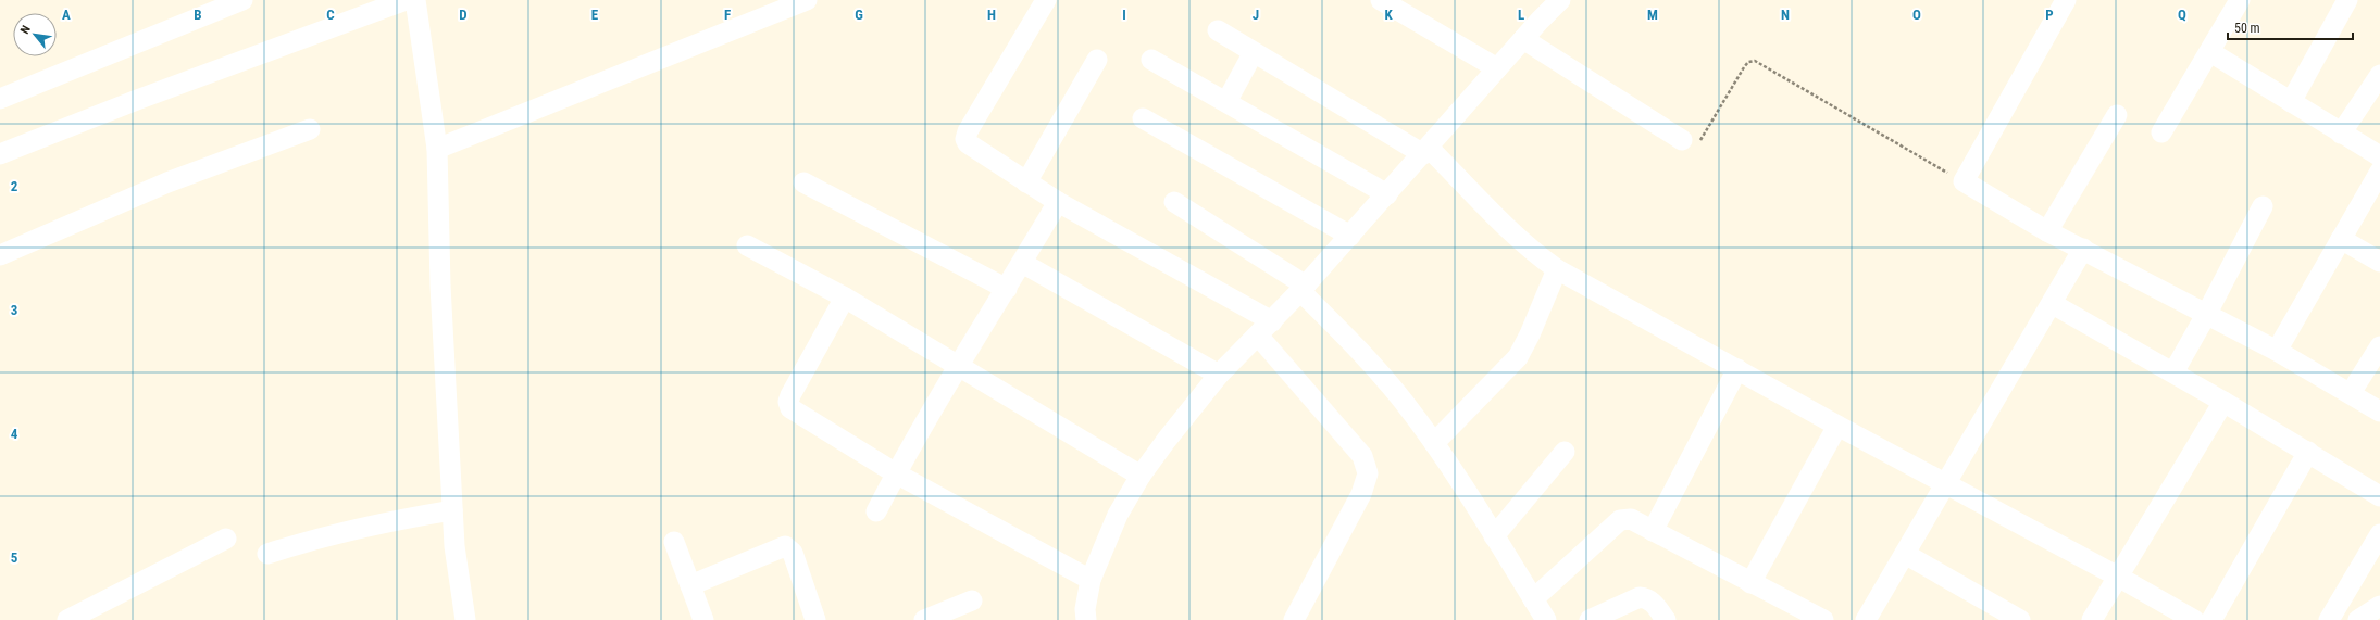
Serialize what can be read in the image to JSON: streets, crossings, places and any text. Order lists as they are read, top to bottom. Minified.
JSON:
{"scale_bar":"50 m","north":"top left","grid":{"columns":["A","B","C","D","E","F","G","H","I","J","K","L","M","N","O","P","Q"],"rows":["2","3","4","5"]}}
